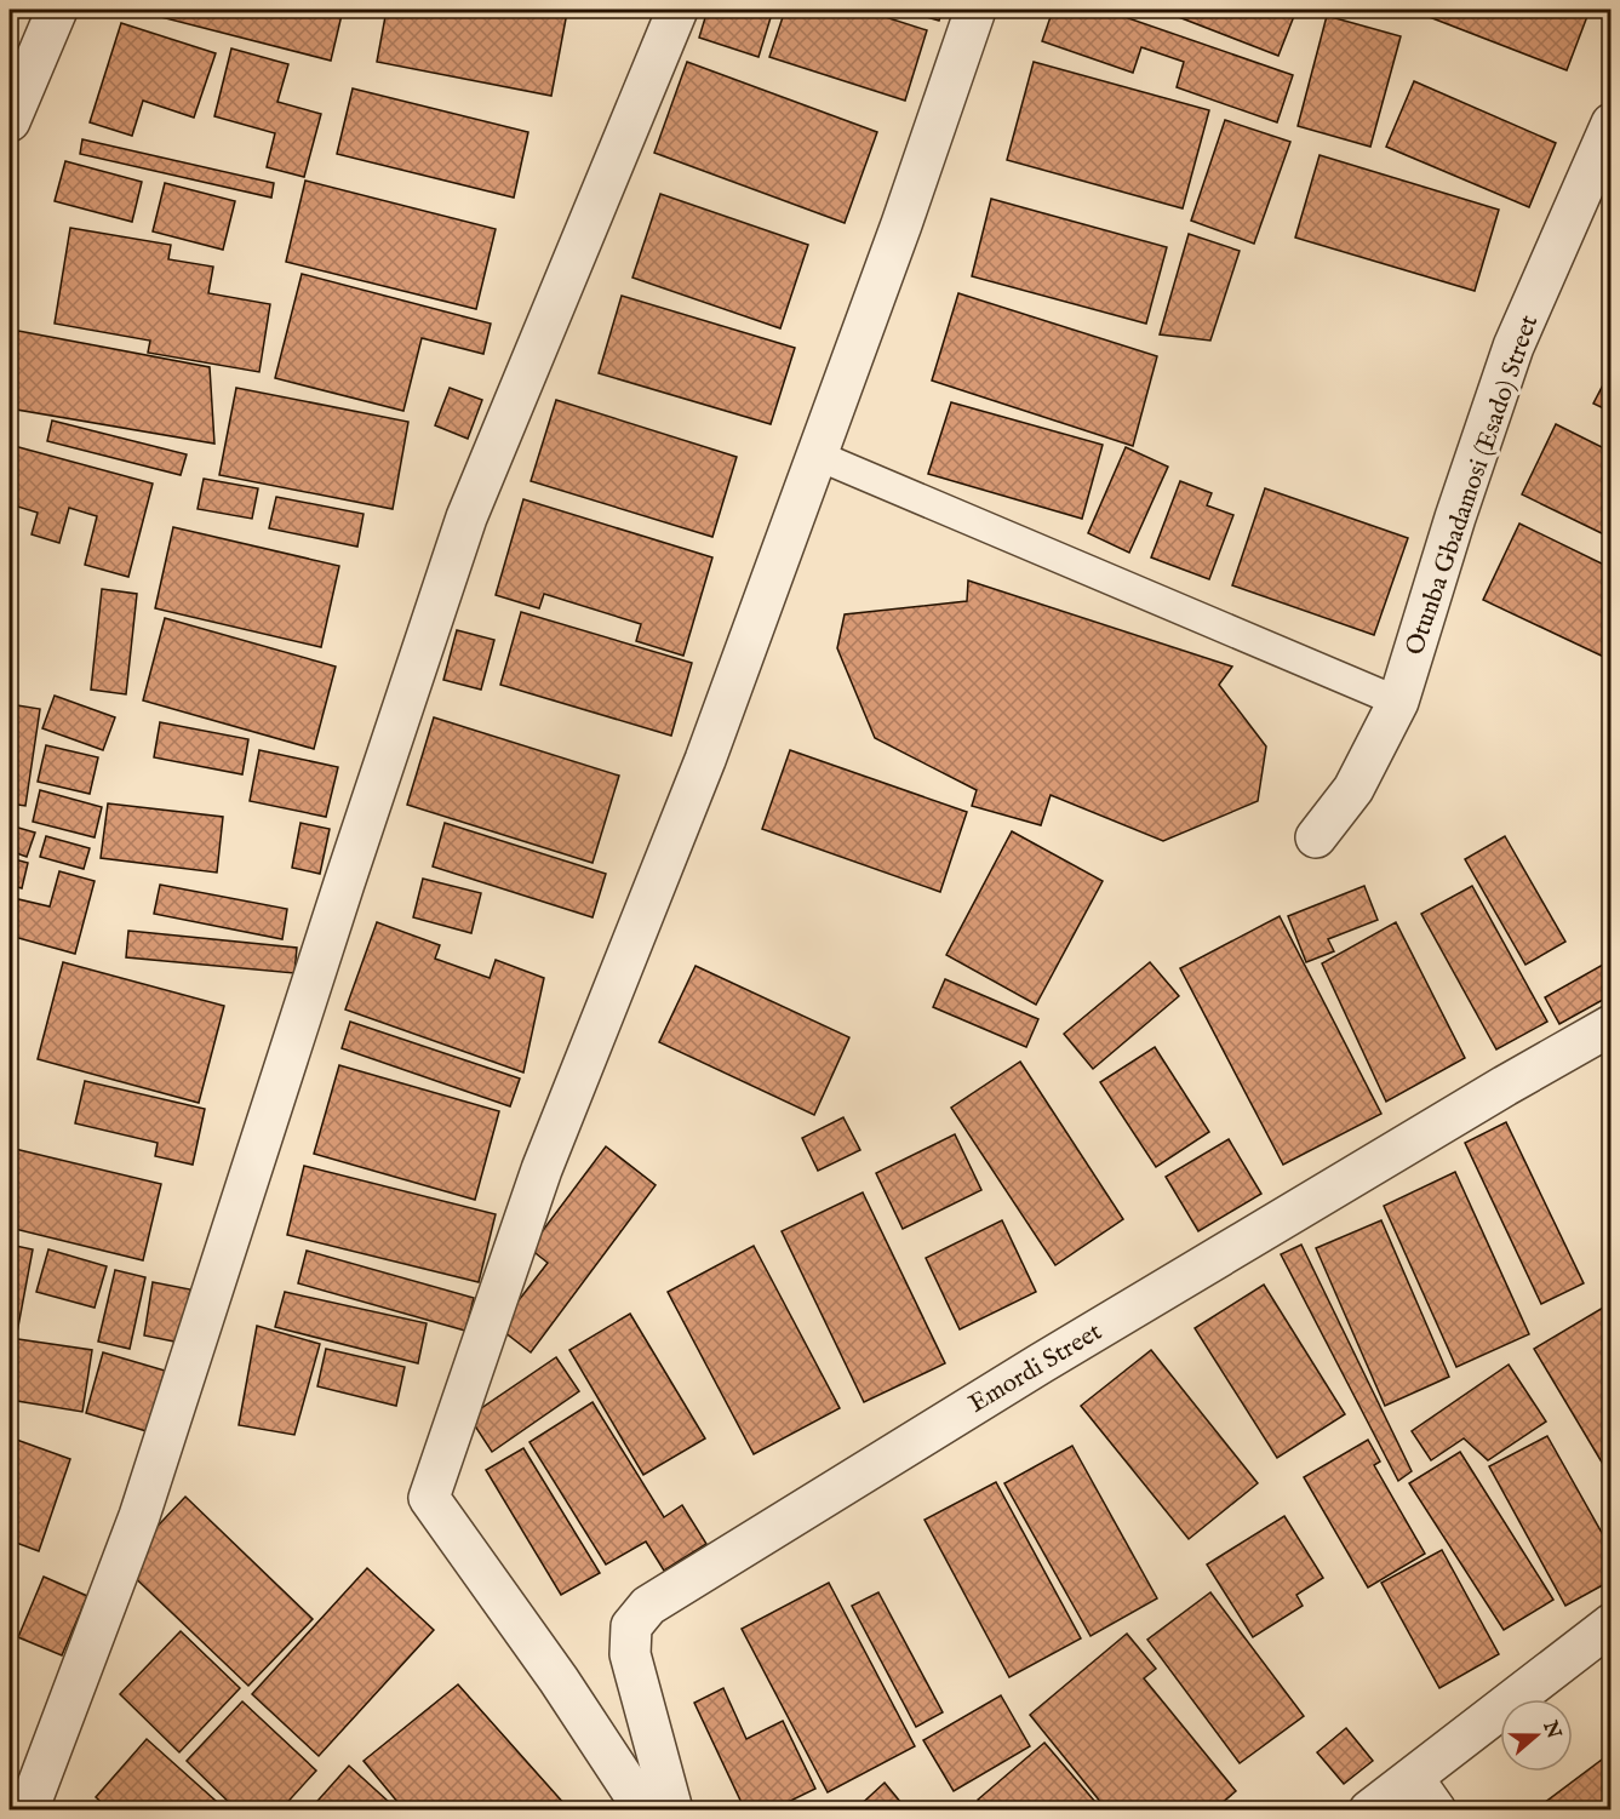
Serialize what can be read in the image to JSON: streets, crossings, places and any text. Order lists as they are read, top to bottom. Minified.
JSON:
{"streets":{"street":["Otunba Gbadamosi (Esado) Street","Emordi Street"]},"north":"right"}
